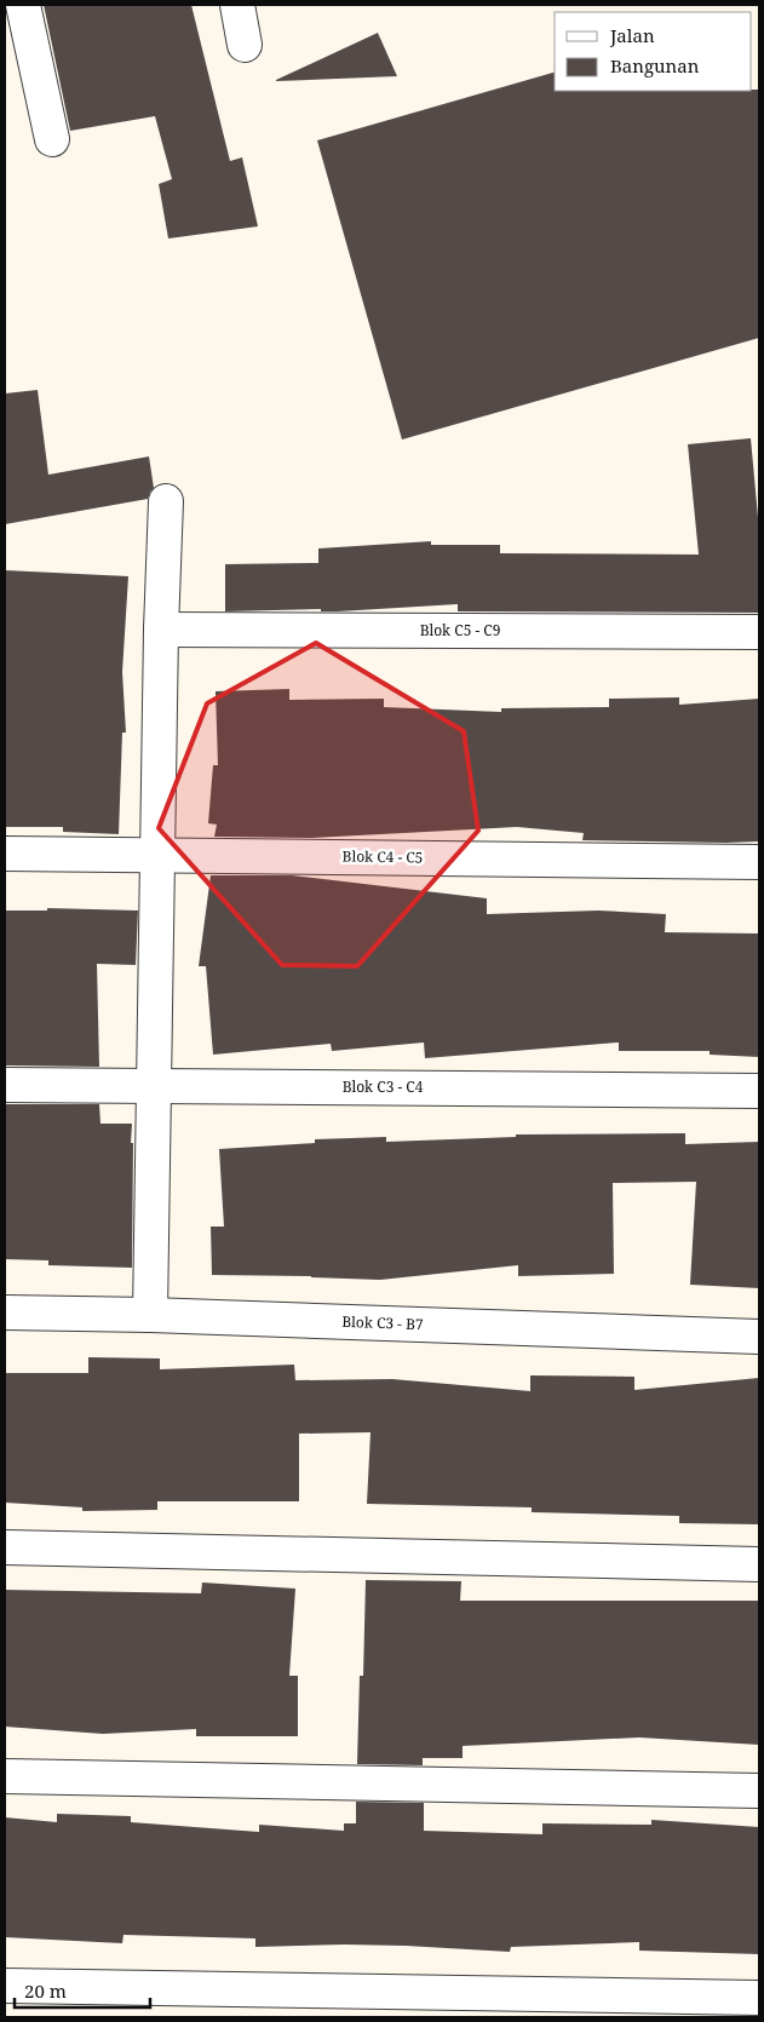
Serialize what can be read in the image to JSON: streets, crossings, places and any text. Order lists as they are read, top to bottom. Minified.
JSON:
{"streets":{"street":["Blok C5 - C9","Blok C4 - C5","Blok C3 - C4","Blok C3 - B7"]},"legend":["Jalan","Bangunan"],"scale_bar":"20 m"}
